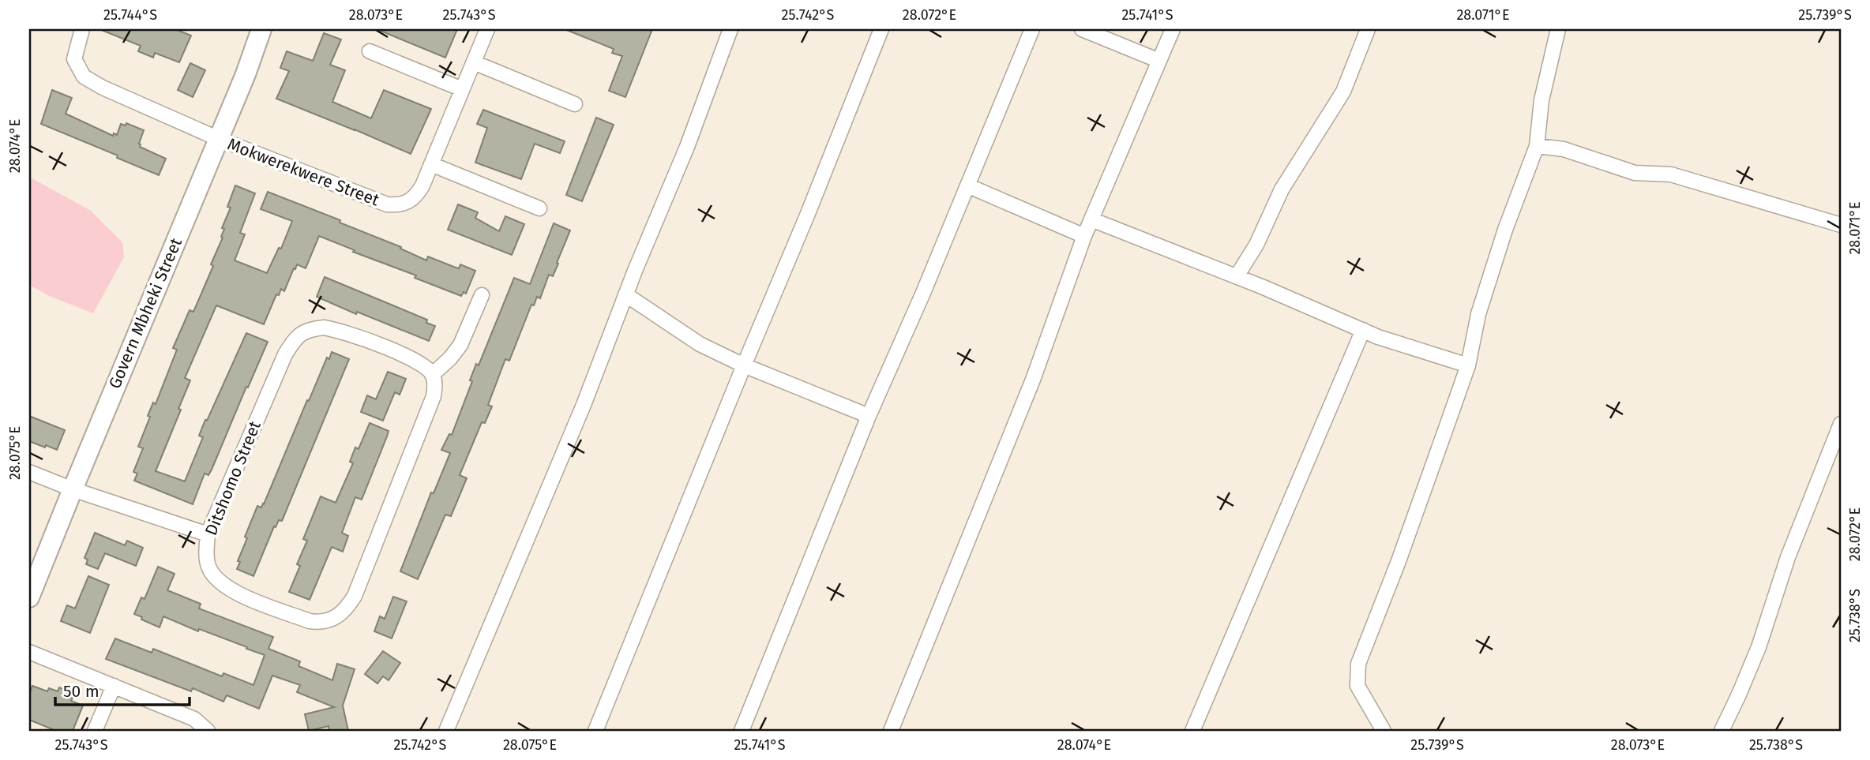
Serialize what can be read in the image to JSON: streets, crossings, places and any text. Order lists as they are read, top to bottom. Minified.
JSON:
{"streets":{"street":["Mokwerekwere Street","Govern Mbheki Street","Ditshomo Street"]},"crossings":[["Mokwerekwere Street","Govern Mbheki Street"]],"scale_bar":"50 m","coordinates":["25.744°S","28.073°E","25.743°S","25.742°S","28.072°E","25.741°S","28.071°E","25.739°S","28.074°E","28.075°E","25.738°S"]}
